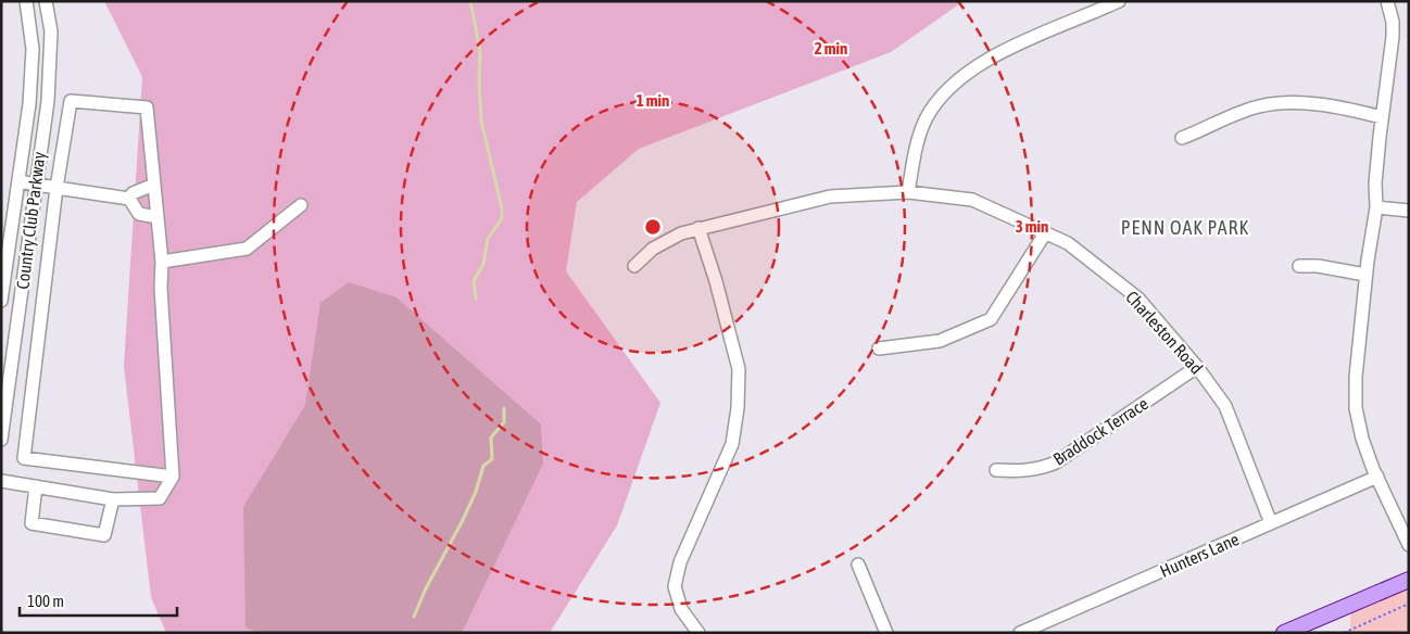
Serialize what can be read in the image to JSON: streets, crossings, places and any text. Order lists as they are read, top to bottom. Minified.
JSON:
{"streets":{"street":["Country Club Parkway","Charleston Road","Braddock Terrace","Hunters Lane"]},"crossings":[["Charleston Road","Braddock Terrace"],["Charleston Road","Hunters Lane"]],"districts":["PENN OAK PARK"],"scale_bar":"100 m","rings":["2 min","1 min","3 min"]}
